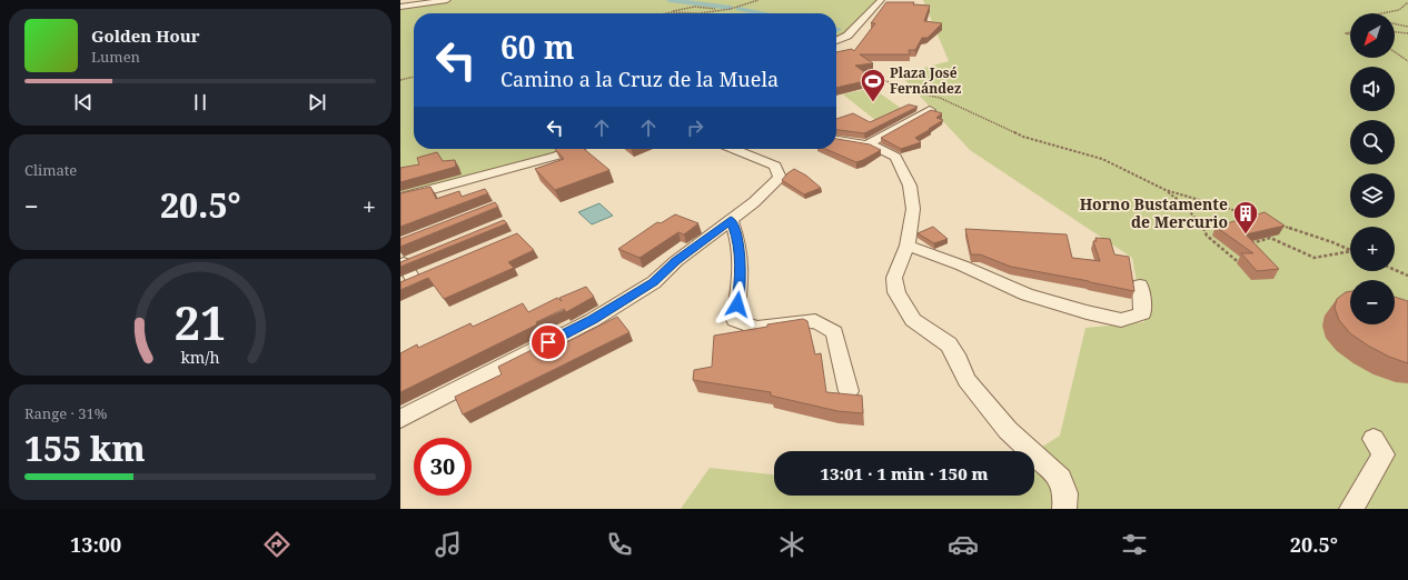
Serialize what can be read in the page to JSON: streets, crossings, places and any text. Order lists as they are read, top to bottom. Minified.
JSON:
{"places":{"sports":["Plaza José Fernández"],"building":["Horno Bustamente de Mercurio"]},"north":"bottom left","page":{"map_buttons":["+","−"],"turn":["60 m","Camino a la Cruz de la Muela"],"song":["Golden Hour","Lumen"],"tile":["Climate",["Range · 31%","155 km"]],"heat":["−","20.5°","+"],"limit":"30","trip":"13:01 · 1 min · 150 m","tabs":["13:00","20.5°"],"gauge":["21","km/h"]}}
